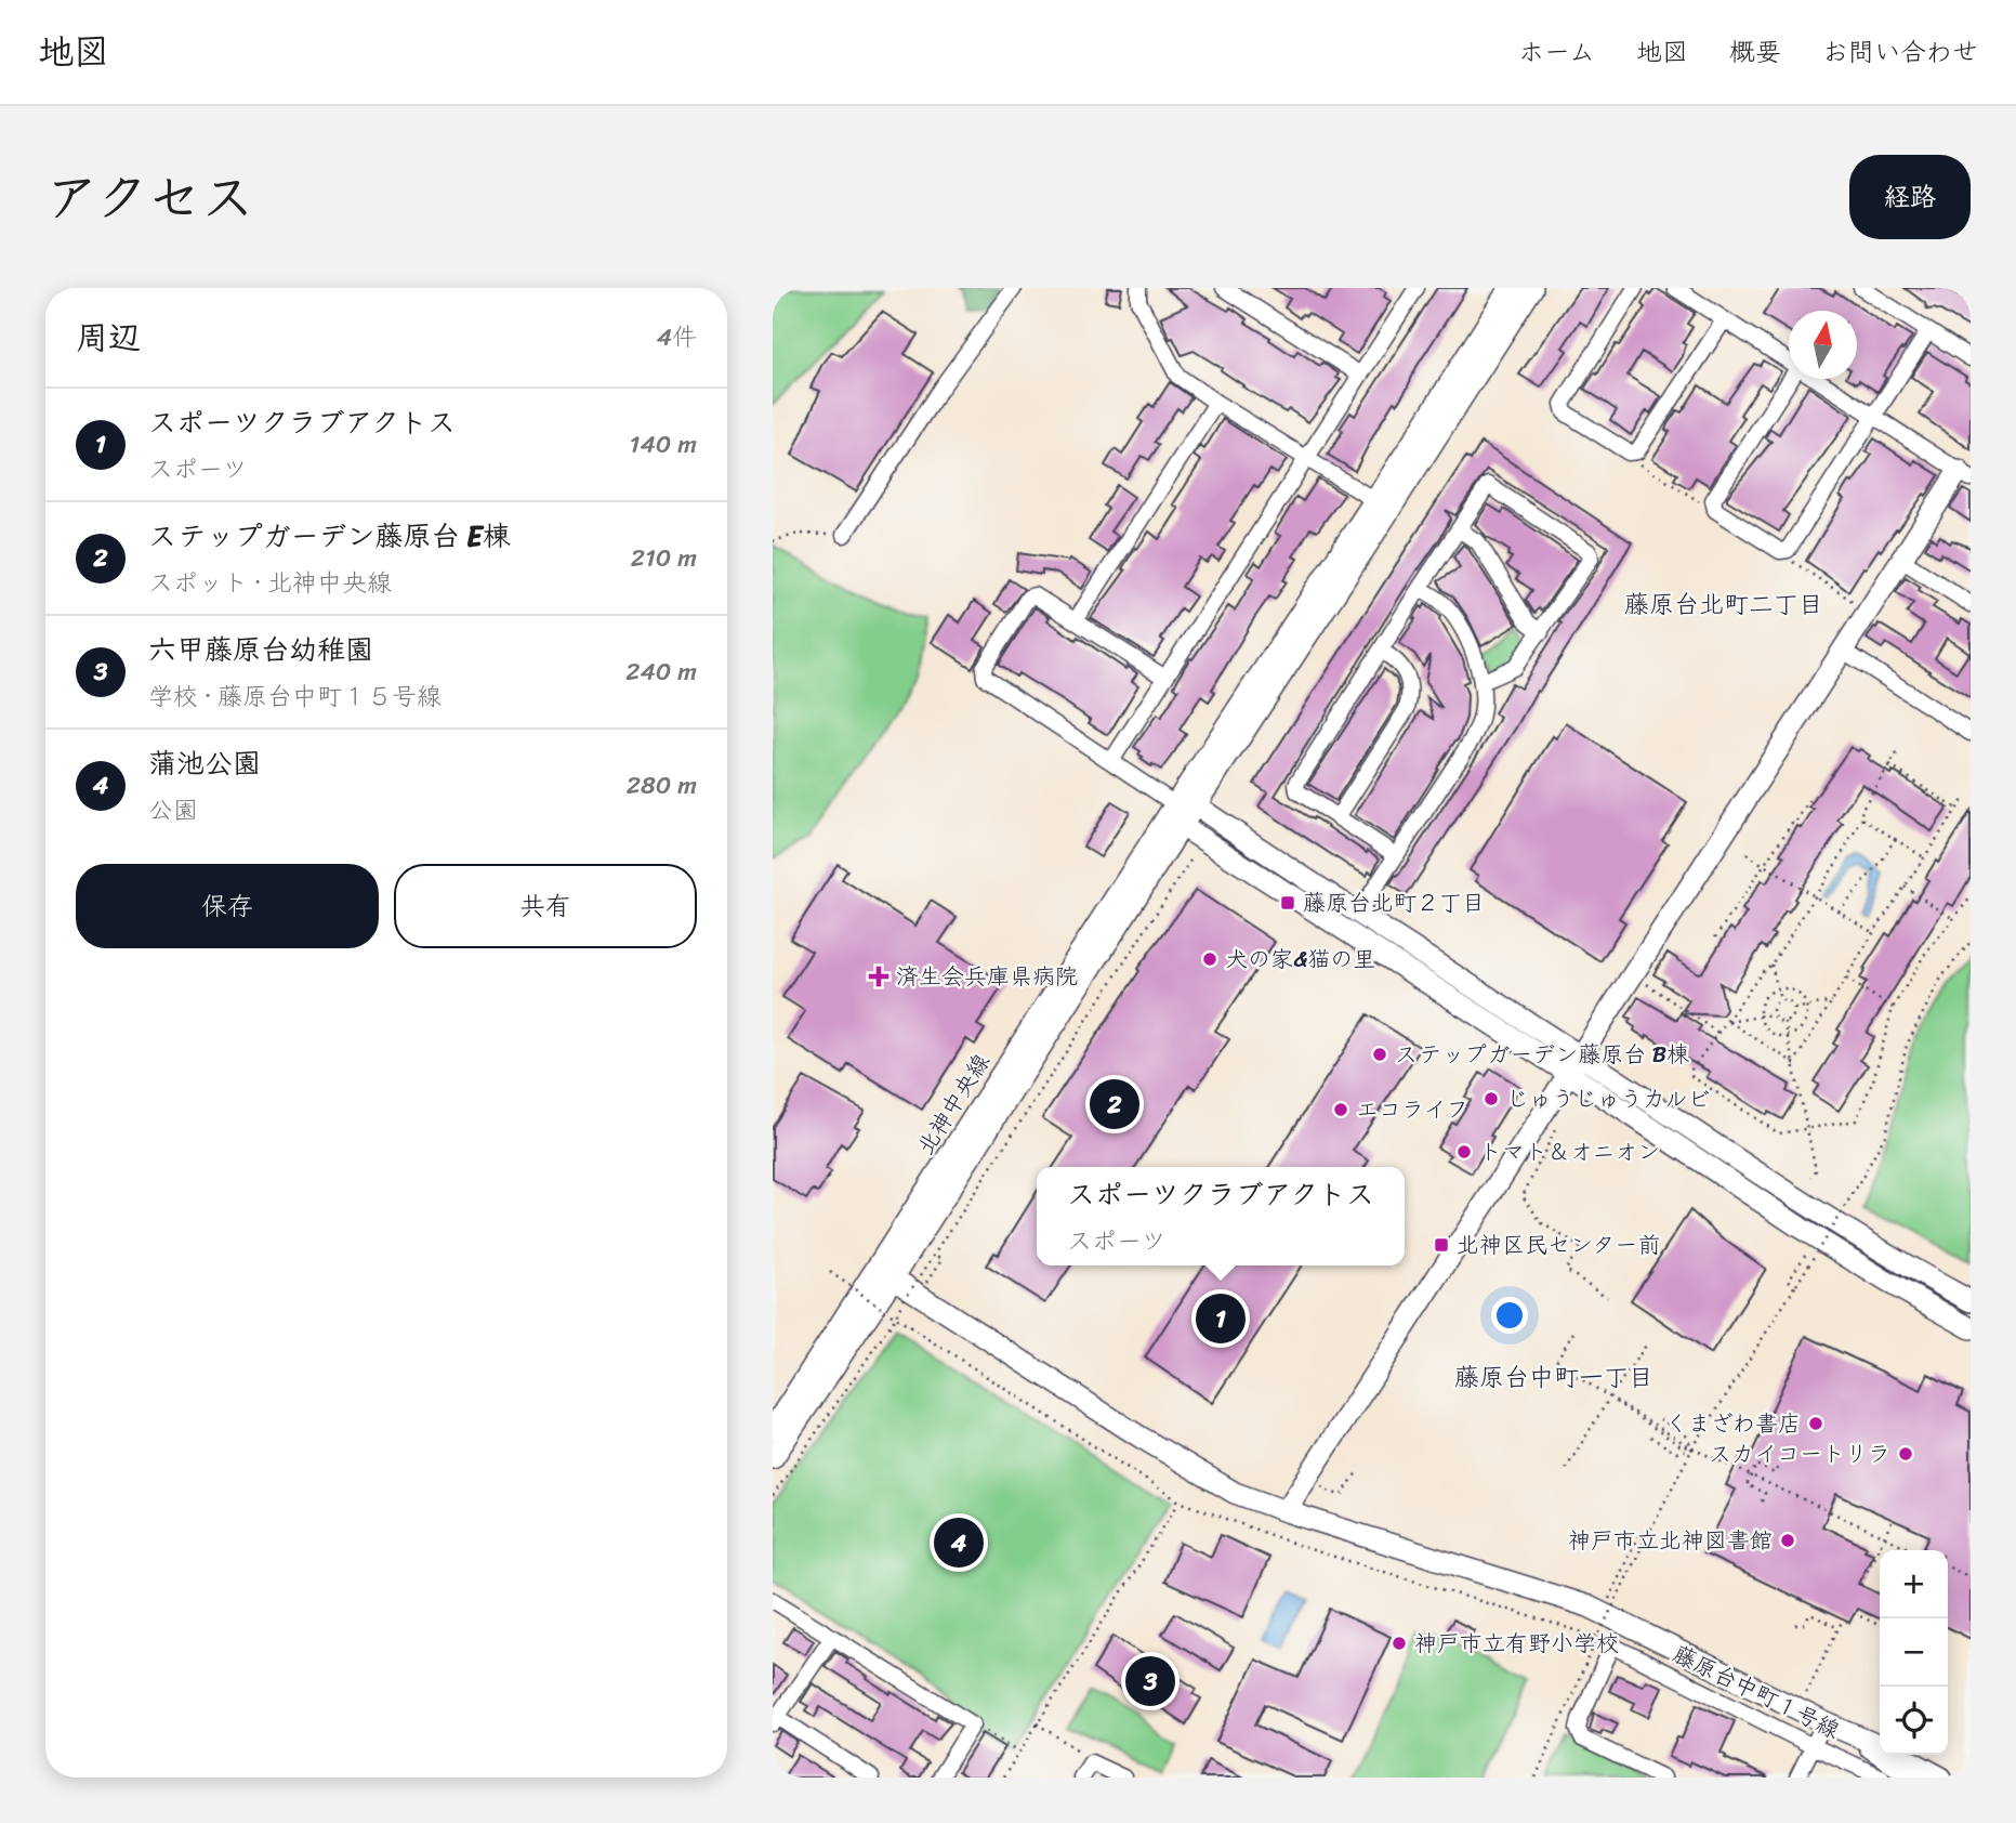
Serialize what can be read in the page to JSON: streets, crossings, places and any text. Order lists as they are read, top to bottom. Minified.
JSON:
{"streets":{"street":["北神中央線","藤原台中町１号線"]},"districts":["藤原台北町二丁目","藤原台中町一丁目"],"places":{"transit":["藤原台北町２丁目","北神区民センター前"],"other":["犬の家&猫の里","ステップガーデン藤原台 B棟","じゅうじゅうカルビ","エコライフ","トマト＆オニオン","くまざわ書店","スカイコートリラ","神戸市立北神図書館","神戸市立有野小学校"],"health":["済生会兵庫県病院"]},"north":"top","page":{"header":"地図","nav":["ホーム","地図","概要","お問い合わせ"],"title":"アクセス","buttons":["経路",["保存","共有"]],"heading":["周辺","4件"],"list":[{"mark":"1","name":"スポーツクラブアクトス","note":"スポーツ","value":"140 m"},{"mark":"2","name":"ステップガーデン藤原台 E棟","note":"スポット · 北神中央線","value":"210 m"},{"mark":"3","name":"六甲藤原台幼稚園","note":"学校 · 藤原台中町１５号線","value":"240 m"},{"mark":"4","name":"蒲池公園","note":"公園","value":"280 m"}],"pins":["2","1","4","3"],"popup":["スポーツクラブアクトス","スポーツ"],"map_buttons":["+","−"]}}
